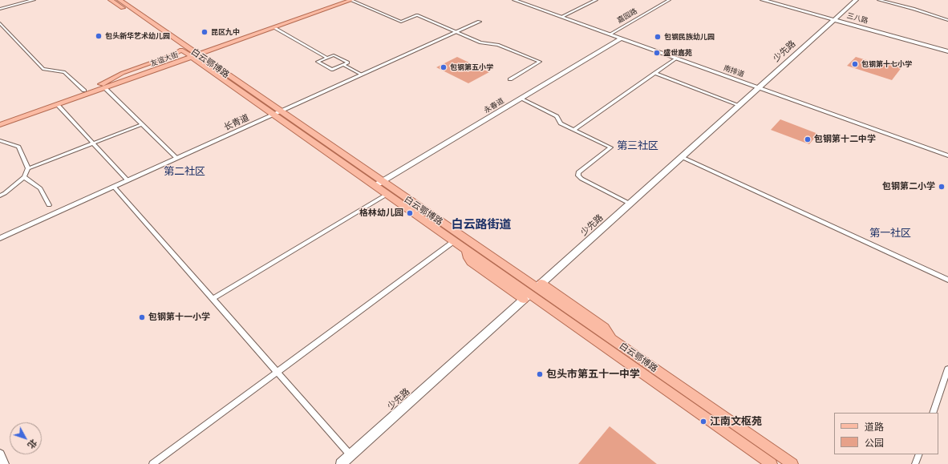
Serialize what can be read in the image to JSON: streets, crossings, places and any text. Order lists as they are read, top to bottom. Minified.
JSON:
{"streets":{"main road":["三八路","少先路","友谊大街","白云鄂博路"],"street":["嘉园路","南排道","永春道","长青道"]},"crossings":[["嘉园路","南排道"],["三八路","少先路"],["少先路","白云鄂博路"],["少先路","南排道"],["友谊大街","白云鄂博路"],["白云鄂博路","永春道"],["白云鄂博路","长青道"],["南排道","永春道"]],"districts":["第三社区","第二社区","白云路街道","第一社区"],"places":["昆区九中","包头新华艺术幼儿园","包钢民族幼儿园","盛世嘉苑","包钢第十七小学","包钢第五小学","包钢第十二中学","包钢第二小学","格林幼儿园","包钢第十一小学","包头市第五十一中学","江南文枢苑"],"legend":["道路","公园"],"north":"bottom right"}
